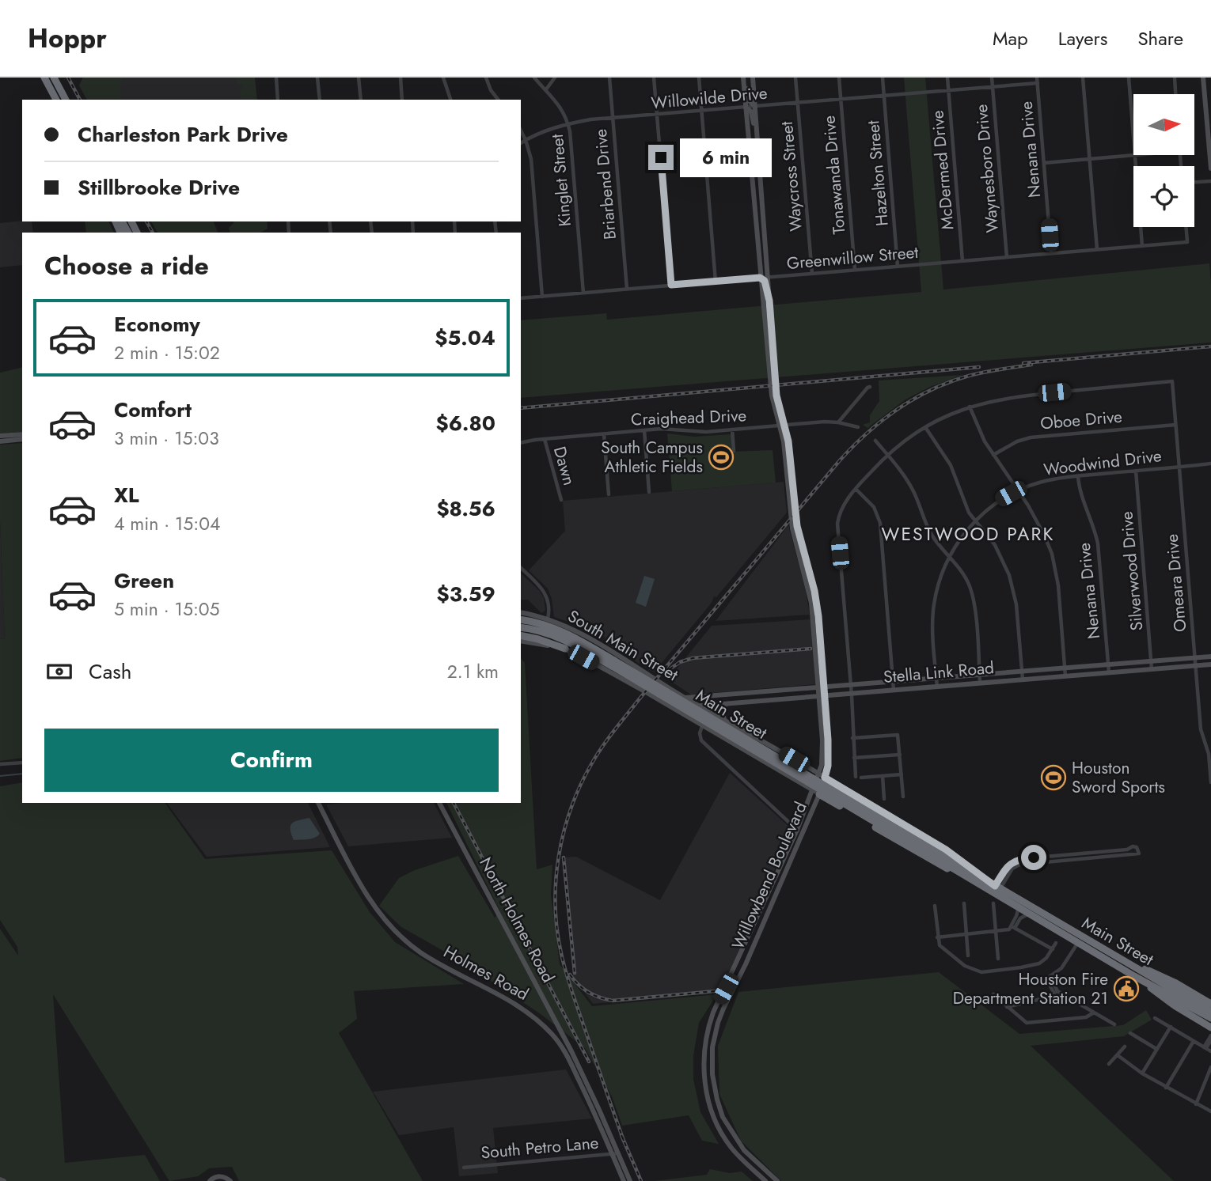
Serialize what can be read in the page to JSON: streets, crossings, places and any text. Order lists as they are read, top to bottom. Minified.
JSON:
{"streets":{"highway":["Main Street"],"main road":["South Main Street","Stella Link Road","Willowbend Boulevard","North Holmes Road","Holmes Road"],"street":["Willowilde Drive","Nenana Drive","Waynesboro Drive","McDermed Drive","Hazelton Street","Tonawanda Drive","Waycross Street","Kinglet Street","Briarbend Drive","Greenwillow Street","Craighead Drive","Oboe Drive","Woodwind Drive","Dawn","Silverwood Drive","Omeara Drive","South Petro Lane"]},"crossings":[["Willowilde Drive","Nenana Drive"],["Willowilde Drive","Waynesboro Drive"],["Willowilde Drive","McDermed Drive"],["Willowilde Drive","Hazelton Street"],["Willowilde Drive","Tonawanda Drive"],["Willowilde Drive","Waycross Street"],["Willowilde Drive","Kinglet Street"],["Willowilde Drive","Briarbend Drive"],["Willowilde Drive","Willowbend Boulevard"],["Nenana Drive","Greenwillow Street"],["Nenana Drive","Woodwind Drive"],["Nenana Drive","Stella Link Road"],["Waynesboro Drive","Greenwillow Street"],["McDermed Drive","Greenwillow Street"],["Hazelton Street","Greenwillow Street"],["Tonawanda Drive","Greenwillow Street"],["Waycross Street","Greenwillow Street"],["Kinglet Street","Greenwillow Street"],["Briarbend Drive","Greenwillow Street"],["Greenwillow Street","Willowbend Boulevard"],["Craighead Drive","Dawn"],["Craighead Drive","Willowbend Boulevard"],["Oboe Drive","Omeara Drive"],["Woodwind Drive","Silverwood Drive"],["Woodwind Drive","Omeara Drive"],["Woodwind Drive","Stella Link Road"],["Silverwood Drive","Stella Link Road"],["Omeara Drive","Stella Link Road"],["South Main Street","Stella Link Road"],["South Main Street","Willowbend Boulevard"],["Stella Link Road","Willowbend Boulevard"],["North Holmes Road","Holmes Road"],["Holmes Road","South Petro Lane"]],"districts":["WESTWOOD PARK"],"places":{"sports":["South Campus Athletic Fields","Houston Sword Sports"],"public building":["Houston Fire Department Station 21"]},"north":"right","page":{"header":"Hoppr","nav":["Map","Layers","Share"],"banner":["Charleston Park Drive","Stillbrooke Drive"],"bubble":"6 min","heading":"Choose a ride","list":[{"name":"Economy","note":"2 min · 15:02","value":"$5.04"},{"name":"Comfort","note":"3 min · 15:03","value":"$6.80"},{"name":"XL","note":"4 min · 15:04","value":"$8.56"},{"name":"Green","note":"5 min · 15:05","value":"$3.59"}],"pay":["Cash","2.1 km"],"buttons":"Confirm"}}
